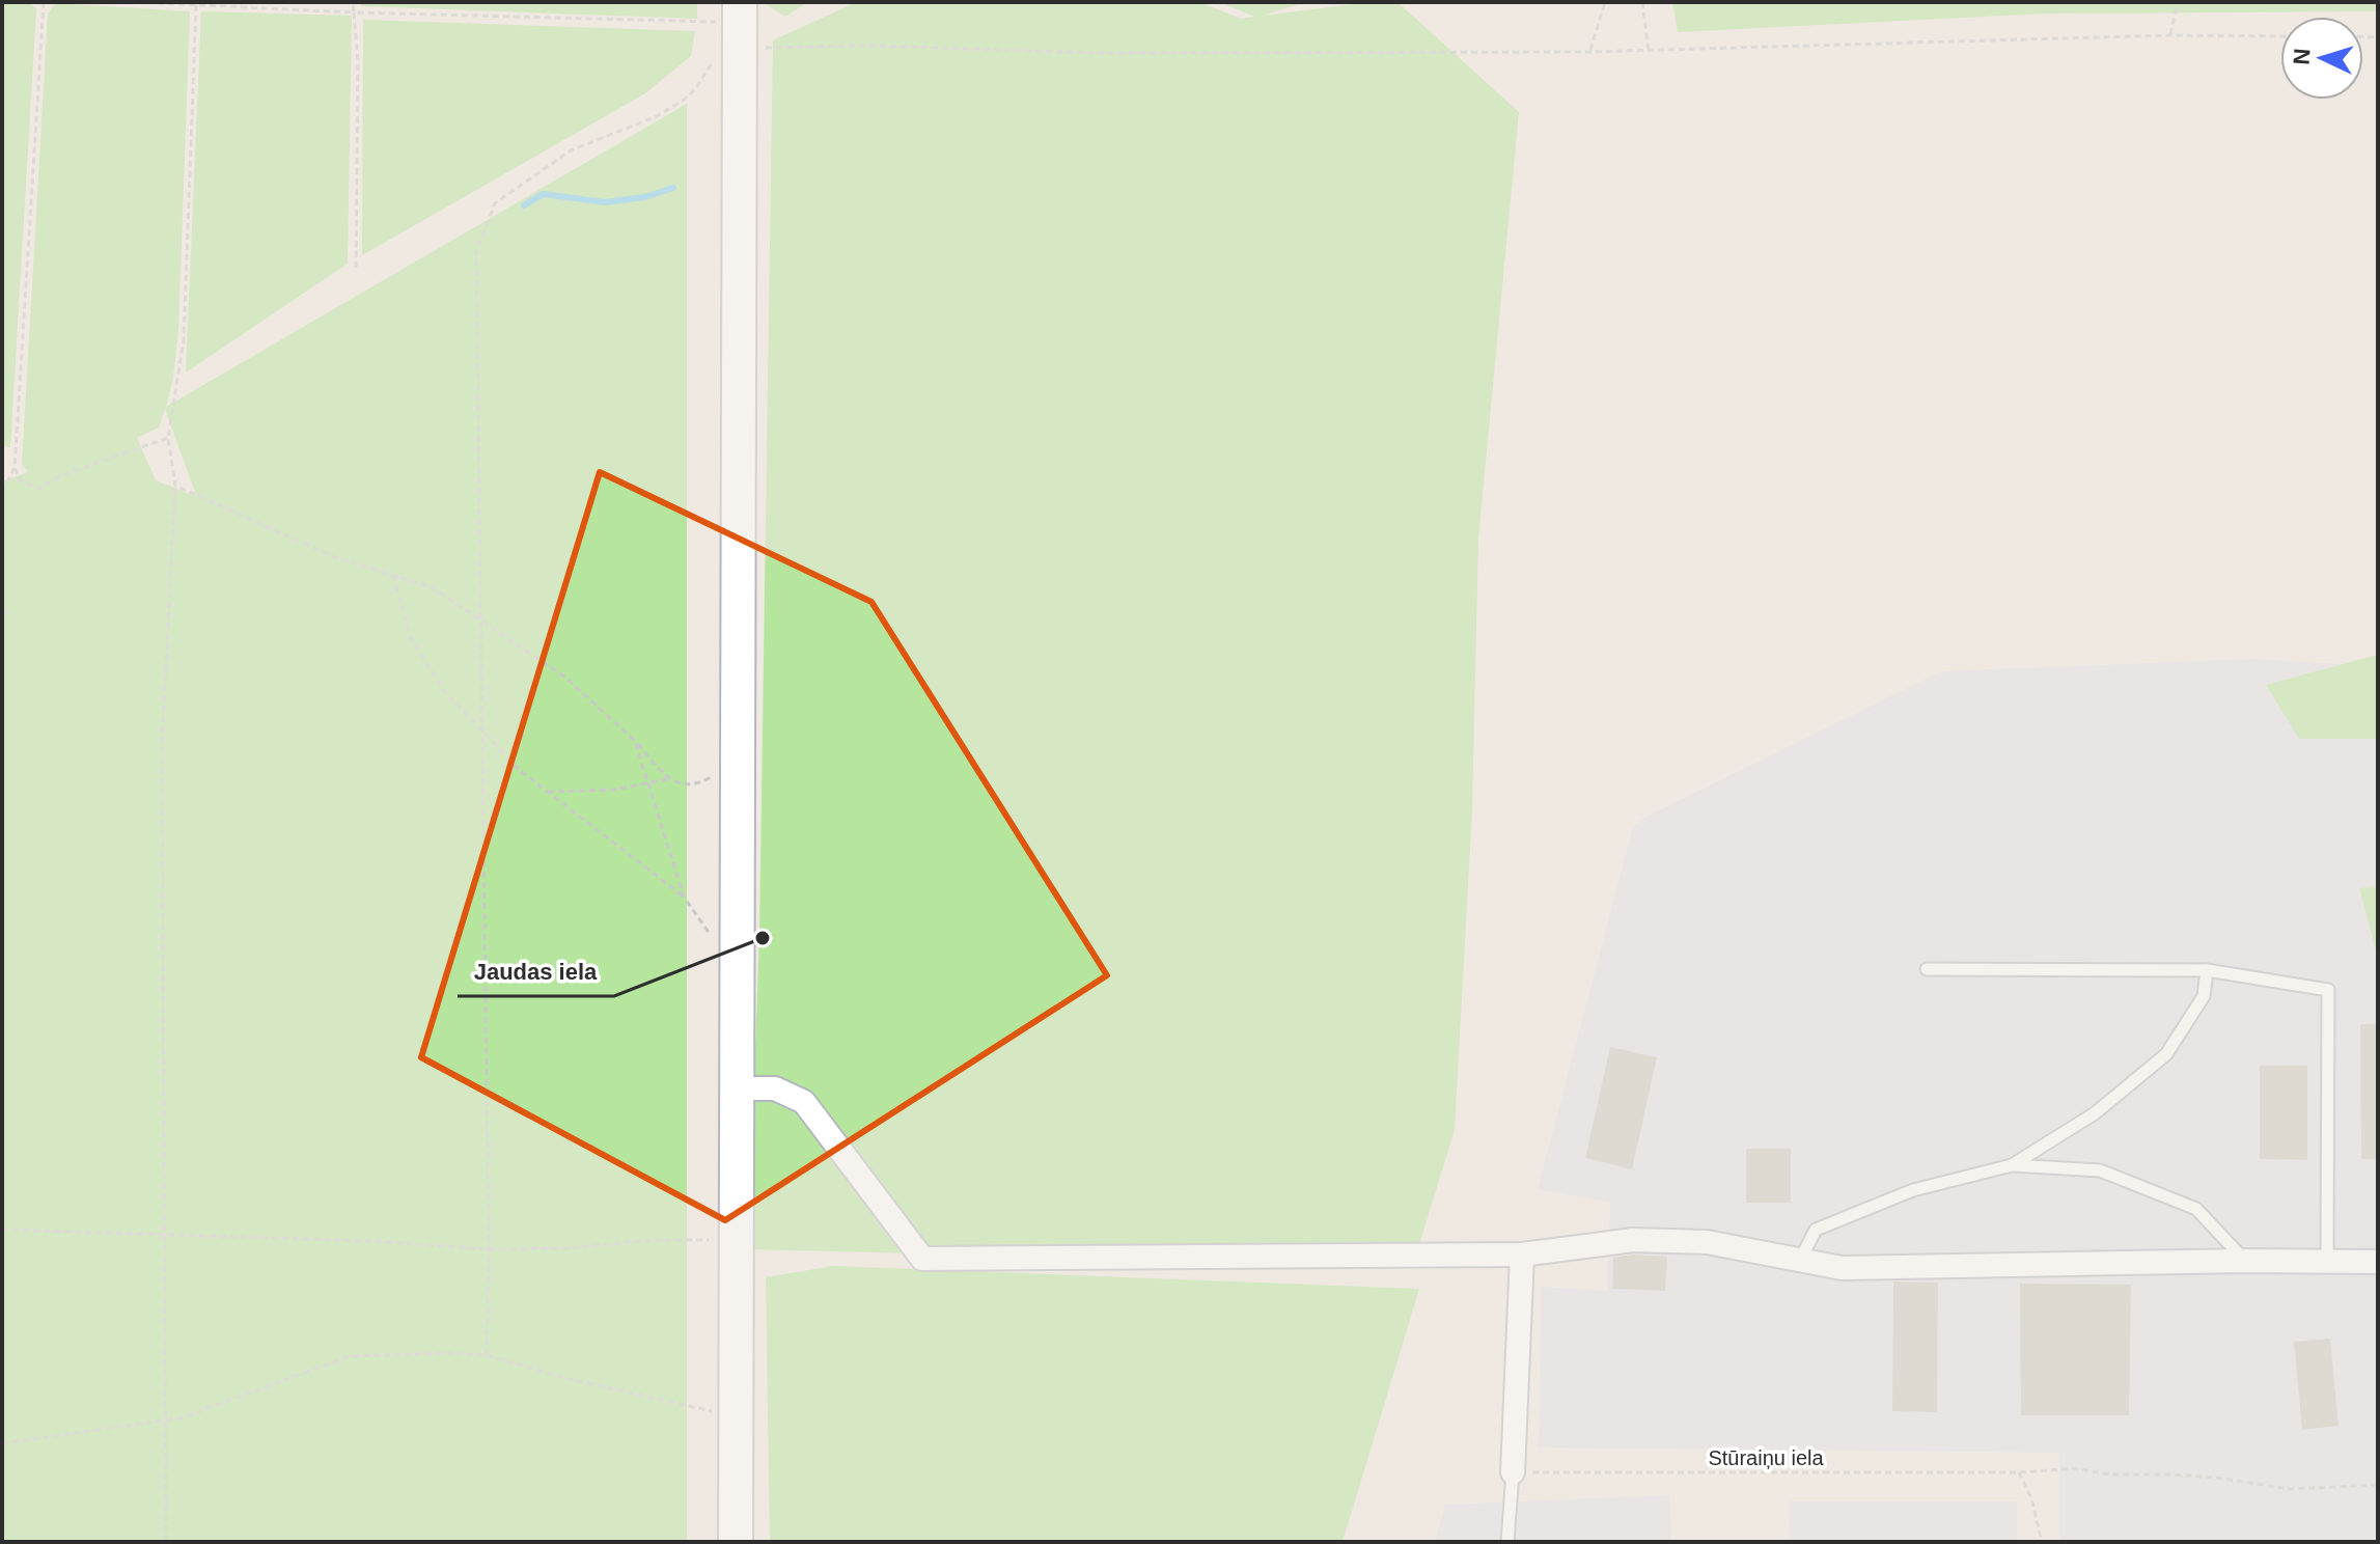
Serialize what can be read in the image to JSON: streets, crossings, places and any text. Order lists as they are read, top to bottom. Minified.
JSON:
{"streets":{"path":["Stūraiņu iela"]},"places":["Jaudas iela"],"north":"left"}
